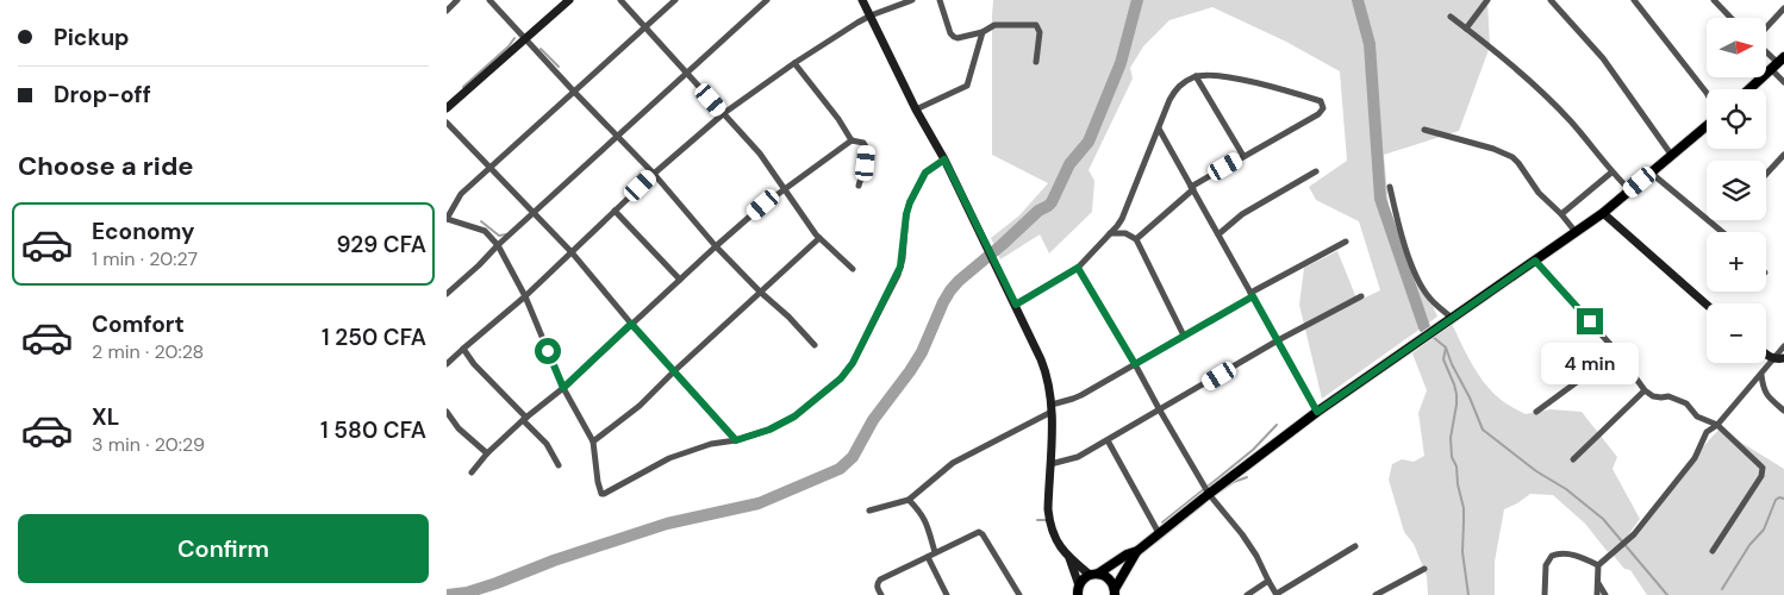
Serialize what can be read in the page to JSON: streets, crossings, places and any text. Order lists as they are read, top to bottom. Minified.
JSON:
{"north":"right","page":{"banner":["Pickup","Drop-off"],"map_buttons":["+","−"],"heading":"Choose a ride","list":[{"name":"Economy","note":"1 min · 20:27","value":"929 CFA"},{"name":"Comfort","note":"2 min · 20:28","value":"1 250 CFA"},{"name":"XL","note":"3 min · 20:29","value":"1 580 CFA"}],"bubble":"4 min","buttons":"Confirm"}}
